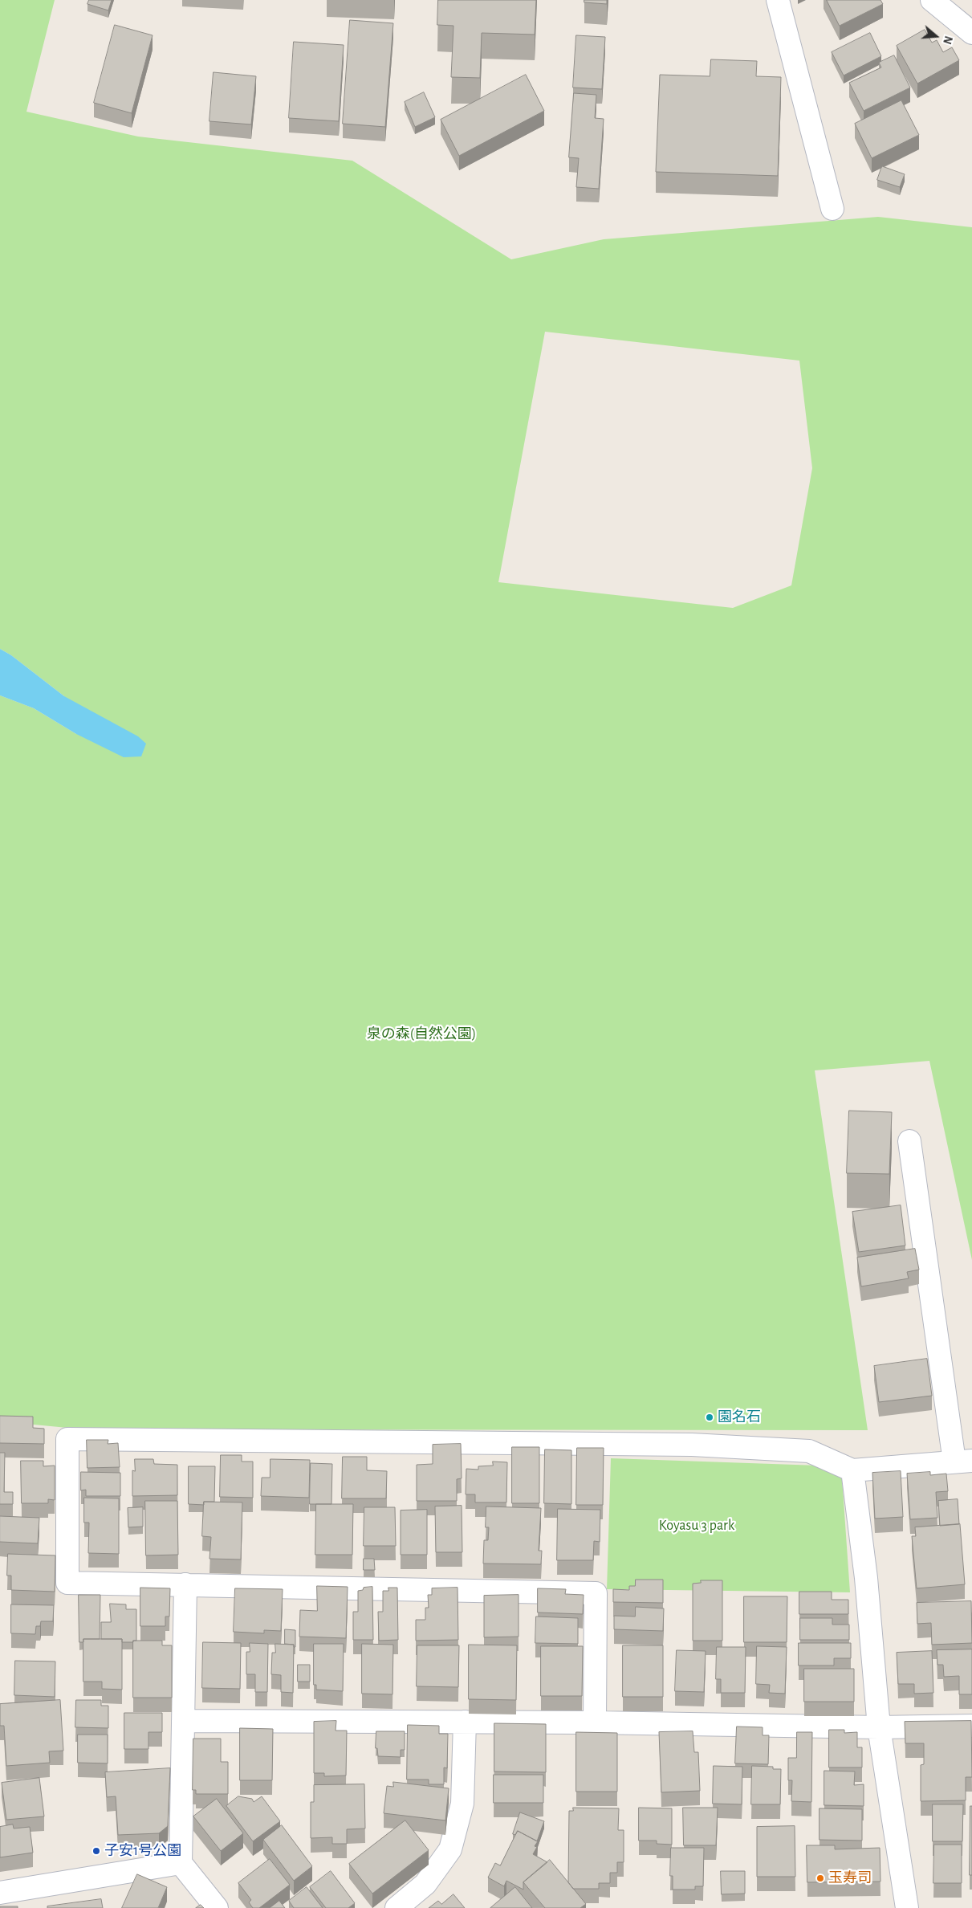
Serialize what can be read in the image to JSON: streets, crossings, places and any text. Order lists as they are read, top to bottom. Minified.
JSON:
{"parks":["泉の森(自然公園)","Koyasu 3 park"],"places":["園名石","子安1号公園","玉寿司"],"north":"right"}
